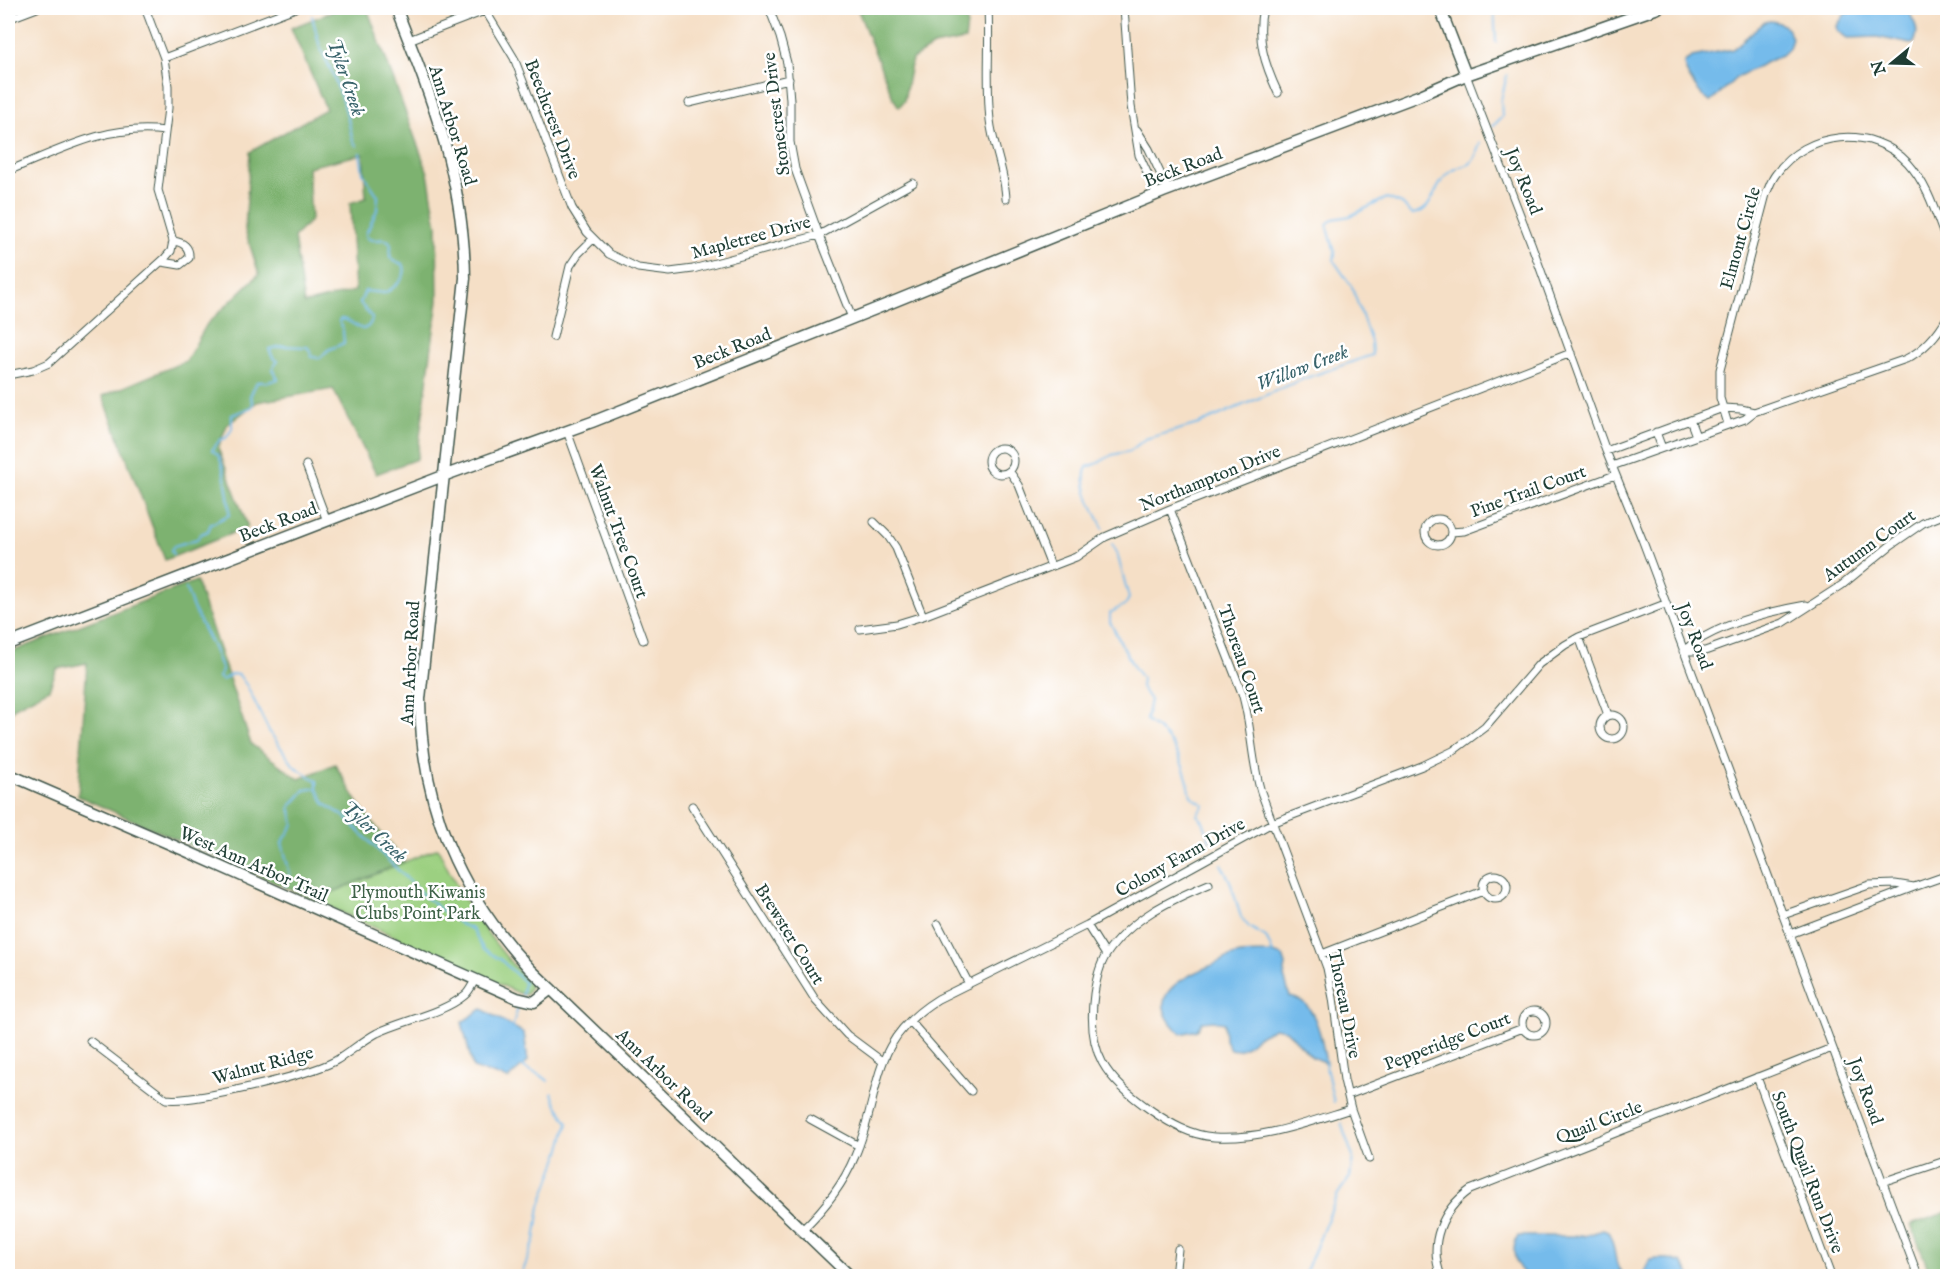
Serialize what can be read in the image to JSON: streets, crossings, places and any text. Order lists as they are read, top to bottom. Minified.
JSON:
{"streets":{"main road":["Ann Arbor Road","Beck Road","Joy Road","West Ann Arbor Trail"],"street":["Stonecrest Drive","Beechcrest Drive","Mapletree Drive","Elmont Circle","Northampton Drive","Pine Trail Court","Walnut Tree Court","Autumn Court","Thoreau Court","Colony Farm Drive","Brewster Court","Thoreau Drive","Pepperidge Court","Walnut Ridge","Quail Circle","South Quail Run Drive"]},"crossings":[["Stonecrest Drive","Beck Road"],["Stonecrest Drive","Mapletree Drive"],["Beechcrest Drive","Mapletree Drive"],["Ann Arbor Road","Beck Road"],["Ann Arbor Road","Colony Farm Drive"],["Ann Arbor Road","West Ann Arbor Trail"],["Beck Road","Joy Road"],["Beck Road","Walnut Tree Court"],["Joy Road","Northampton Drive"],["Joy Road","Pine Trail Court"],["Joy Road","Autumn Court"],["Joy Road","Colony Farm Drive"],["Joy Road","Quail Circle"],["Northampton Drive","Thoreau Court"],["Thoreau Court","Colony Farm Drive"],["Thoreau Court","Thoreau Drive"],["Colony Farm Drive","Brewster Court"],["Colony Farm Drive","Thoreau Drive"],["West Ann Arbor Trail","Walnut Ridge"],["Thoreau Drive","Pepperidge Court"],["Quail Circle","South Quail Run Drive"]],"water":["Tyler Creek","Willow Creek"],"parks":["Plymouth Kiwanis Clubs Point Park"],"north":"left"}
